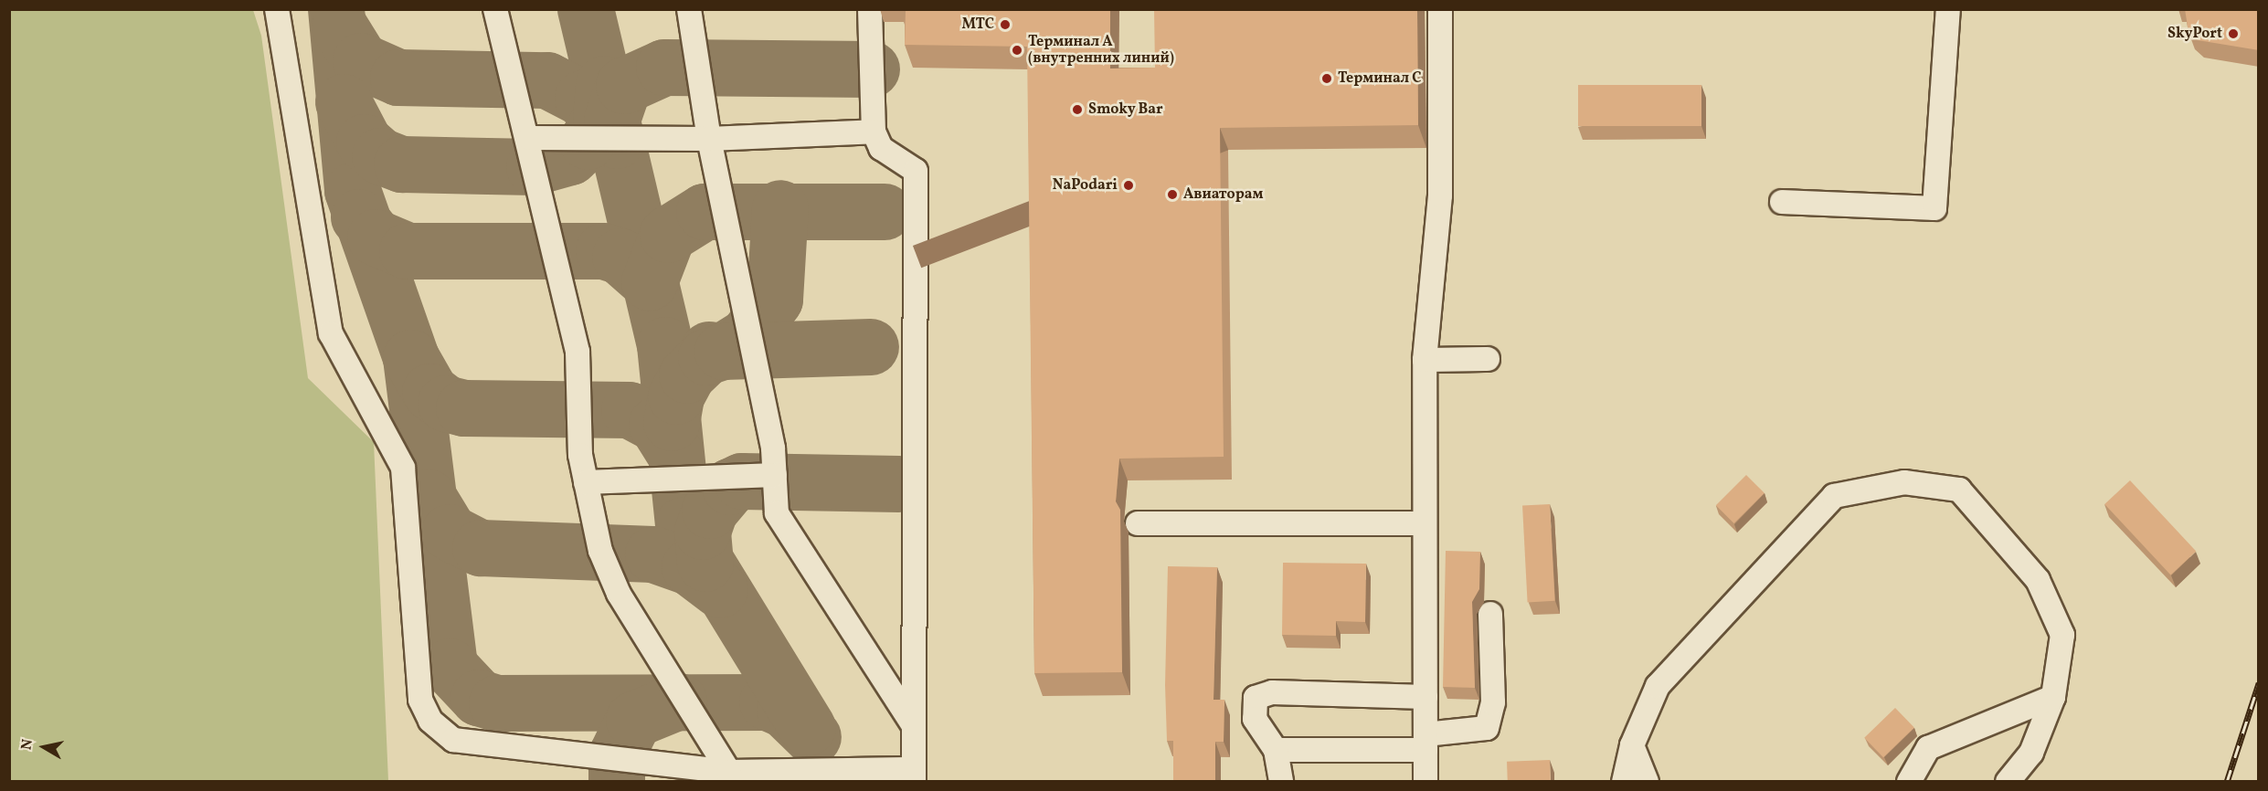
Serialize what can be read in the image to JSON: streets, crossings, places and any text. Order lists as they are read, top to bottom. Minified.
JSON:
{"places":["МТС","SkyPort","Терминал А (внутренних линий)","Терминал С","Smoky Bar","NaPodari","Авиаторам"],"north":"left"}
